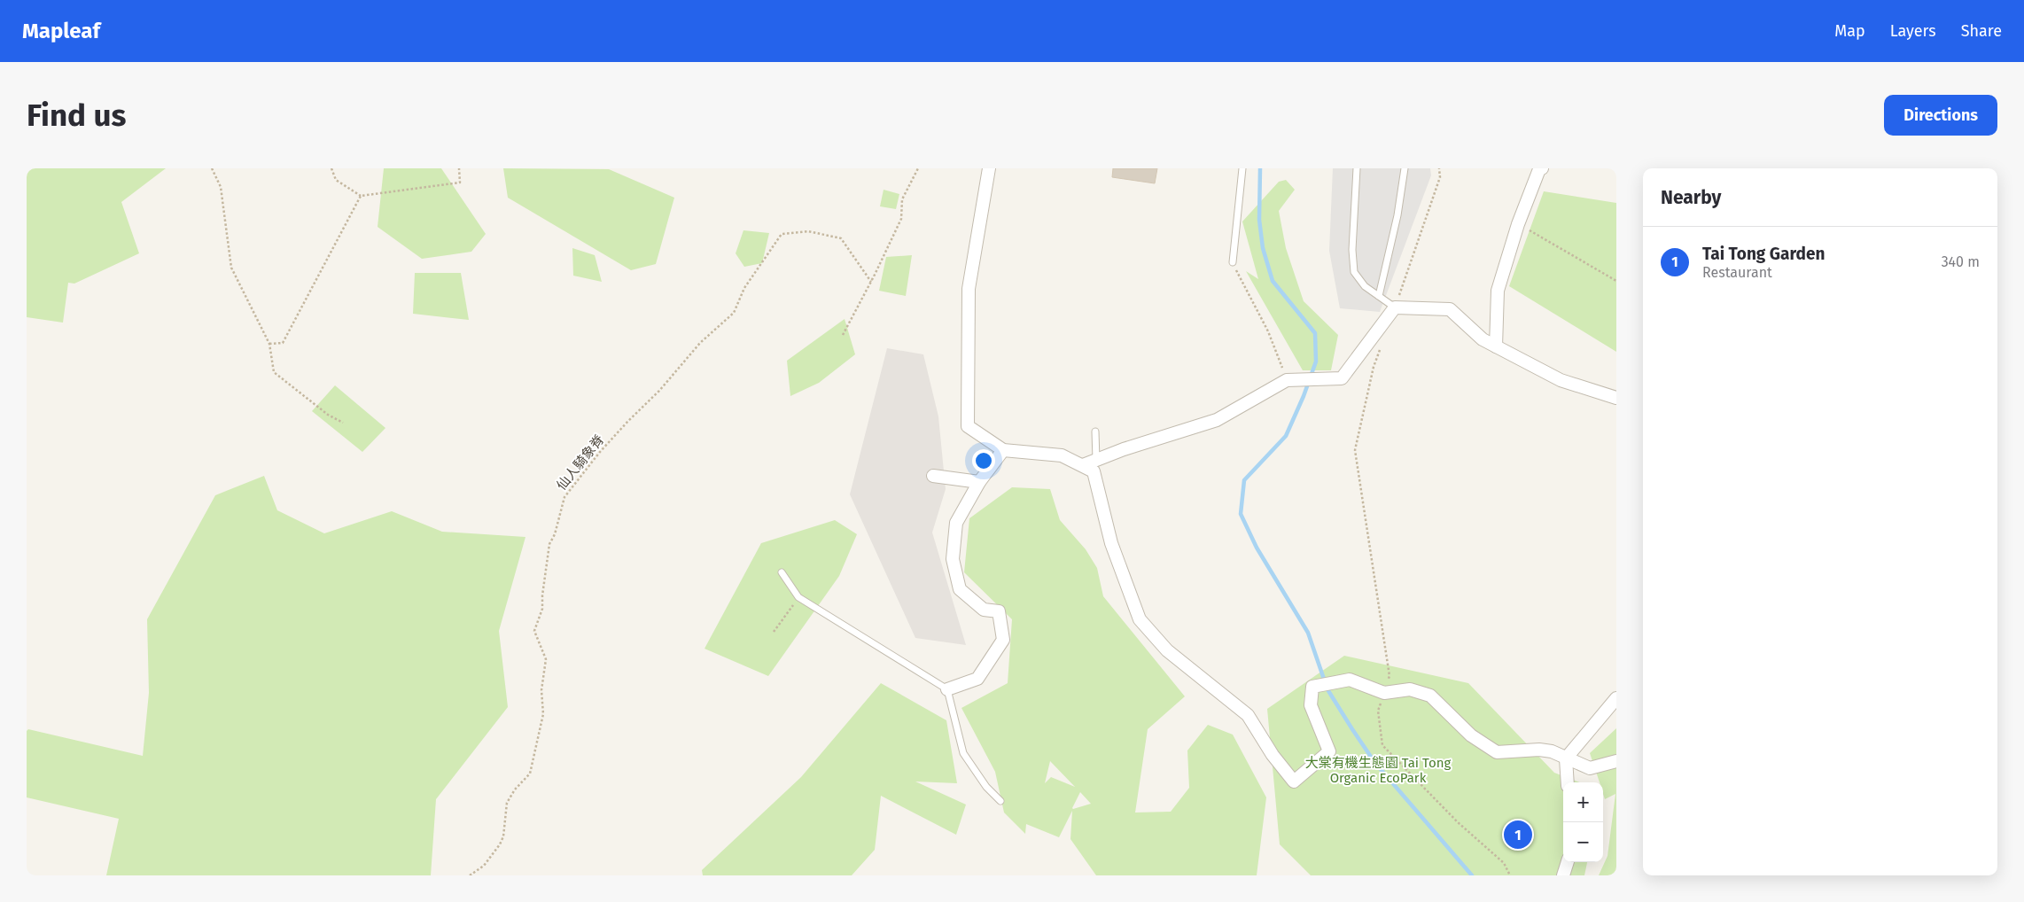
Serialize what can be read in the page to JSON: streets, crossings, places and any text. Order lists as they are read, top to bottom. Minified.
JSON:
{"streets":{"path":["仙人騎象脊"]},"parks":["大棠有機生態園 Tai Tong Organic EcoPark"],"page":{"header":"Mapleaf","nav":["Map","Layers","Share"],"buttons":"Directions","title":"Find us","heading":"Nearby","list":[{"mark":"1","name":"Tai Tong Garden","note":"Restaurant","value":"340 m"}],"map_buttons":["+","−"],"pins":"1"}}
